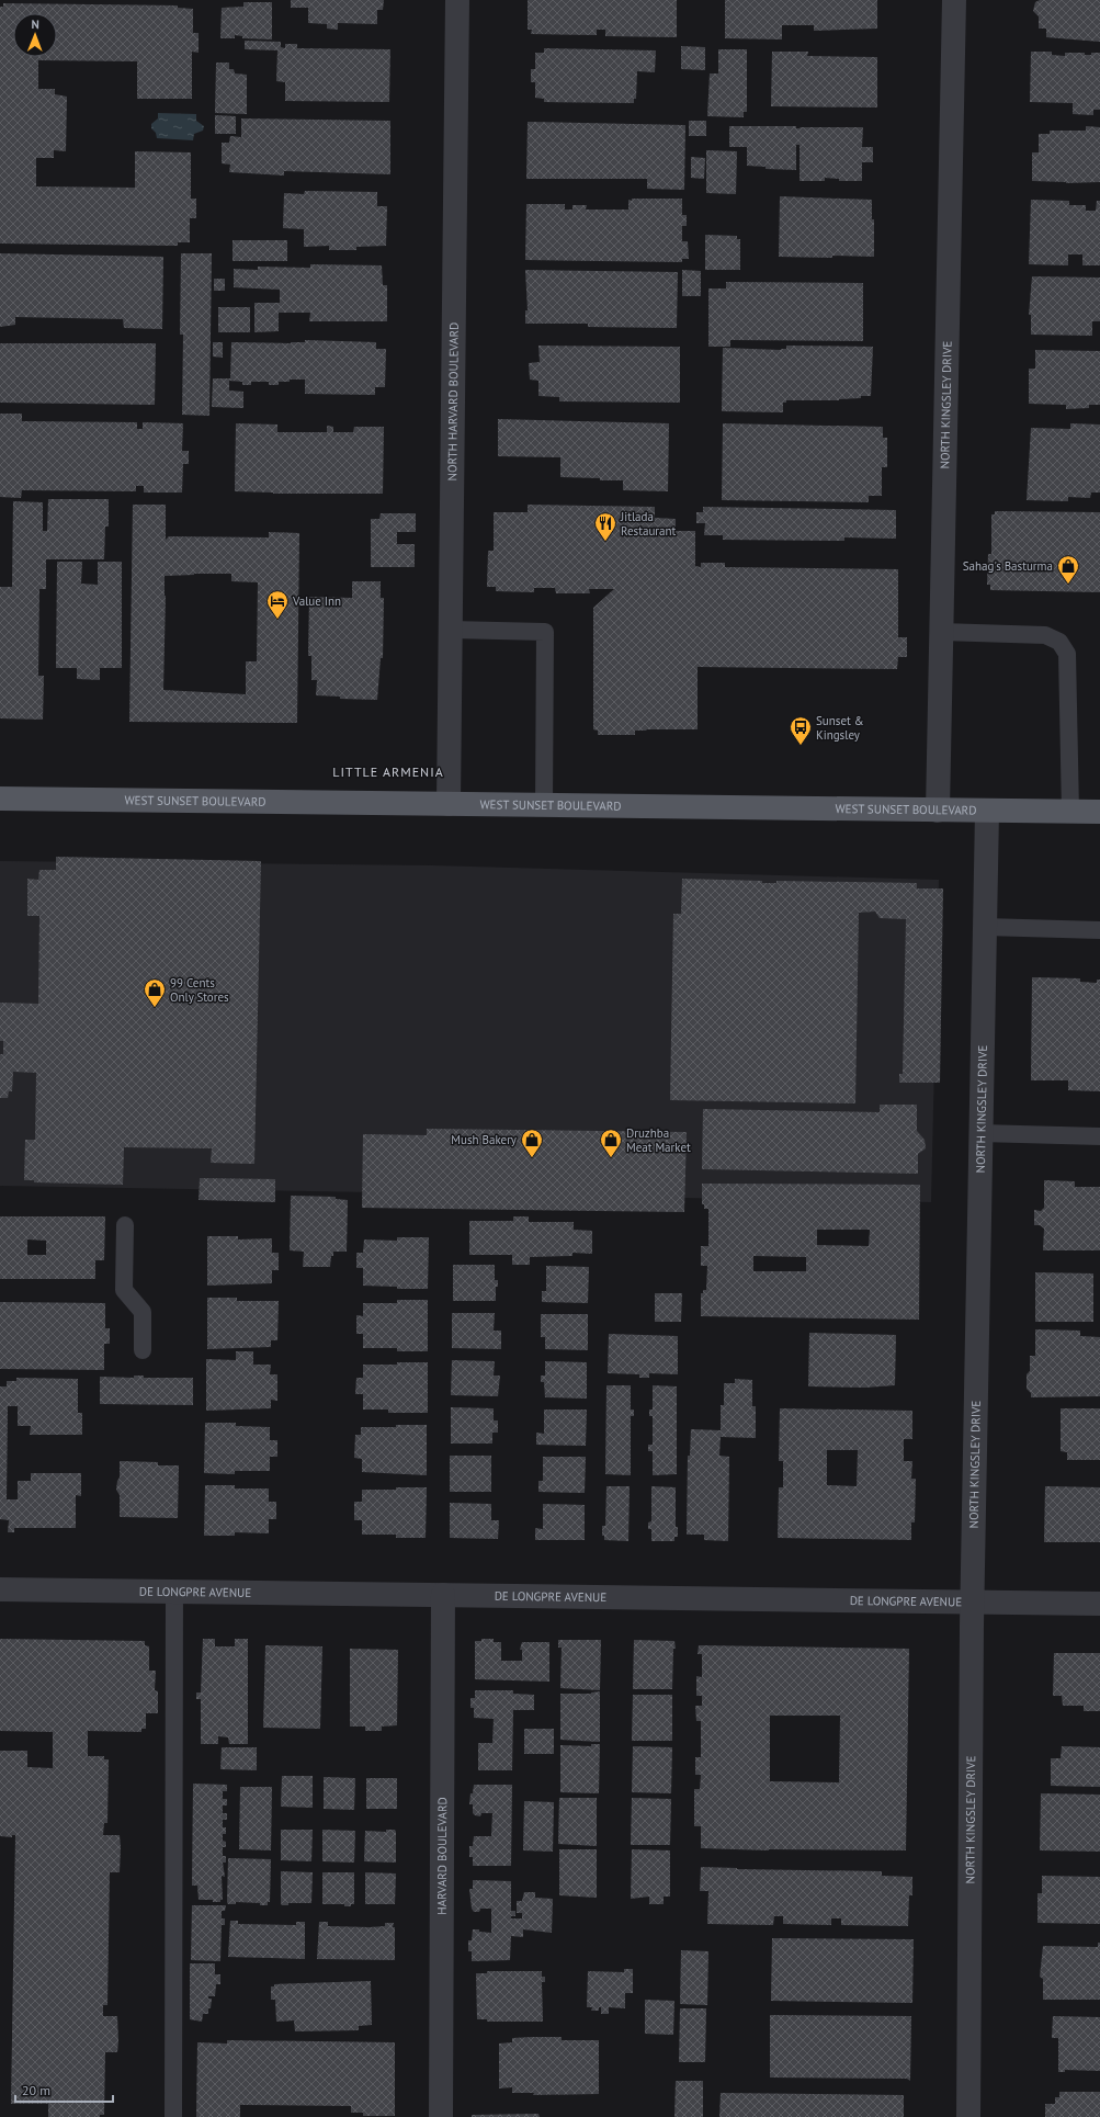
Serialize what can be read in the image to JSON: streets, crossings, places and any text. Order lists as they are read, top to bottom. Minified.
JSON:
{"streets":{"main road":["WEST SUNSET BOULEVARD"],"street":["NORTH HARVARD BOULEVARD","NORTH KINGSLEY DRIVE","DE LONGPRE AVENUE","HARVARD BOULEVARD"]},"crossings":[["NORTH HARVARD BOULEVARD","WEST SUNSET BOULEVARD"],["NORTH KINGSLEY DRIVE","WEST SUNSET BOULEVARD"],["NORTH KINGSLEY DRIVE","DE LONGPRE AVENUE"],["DE LONGPRE AVENUE","HARVARD BOULEVARD"]],"districts":["LITTLE ARMENIA"],"places":{"restaurant":["Jitlada Restaurant"],"shop":["Sahag's Basturma","99 Cents Only Stores","Mush Bakery","Druzhba Meat Market"],"hotel":["Value Inn"],"bus stop":["Sunset & Kingsley"]},"scale_bar":"20 m","north":"top"}
